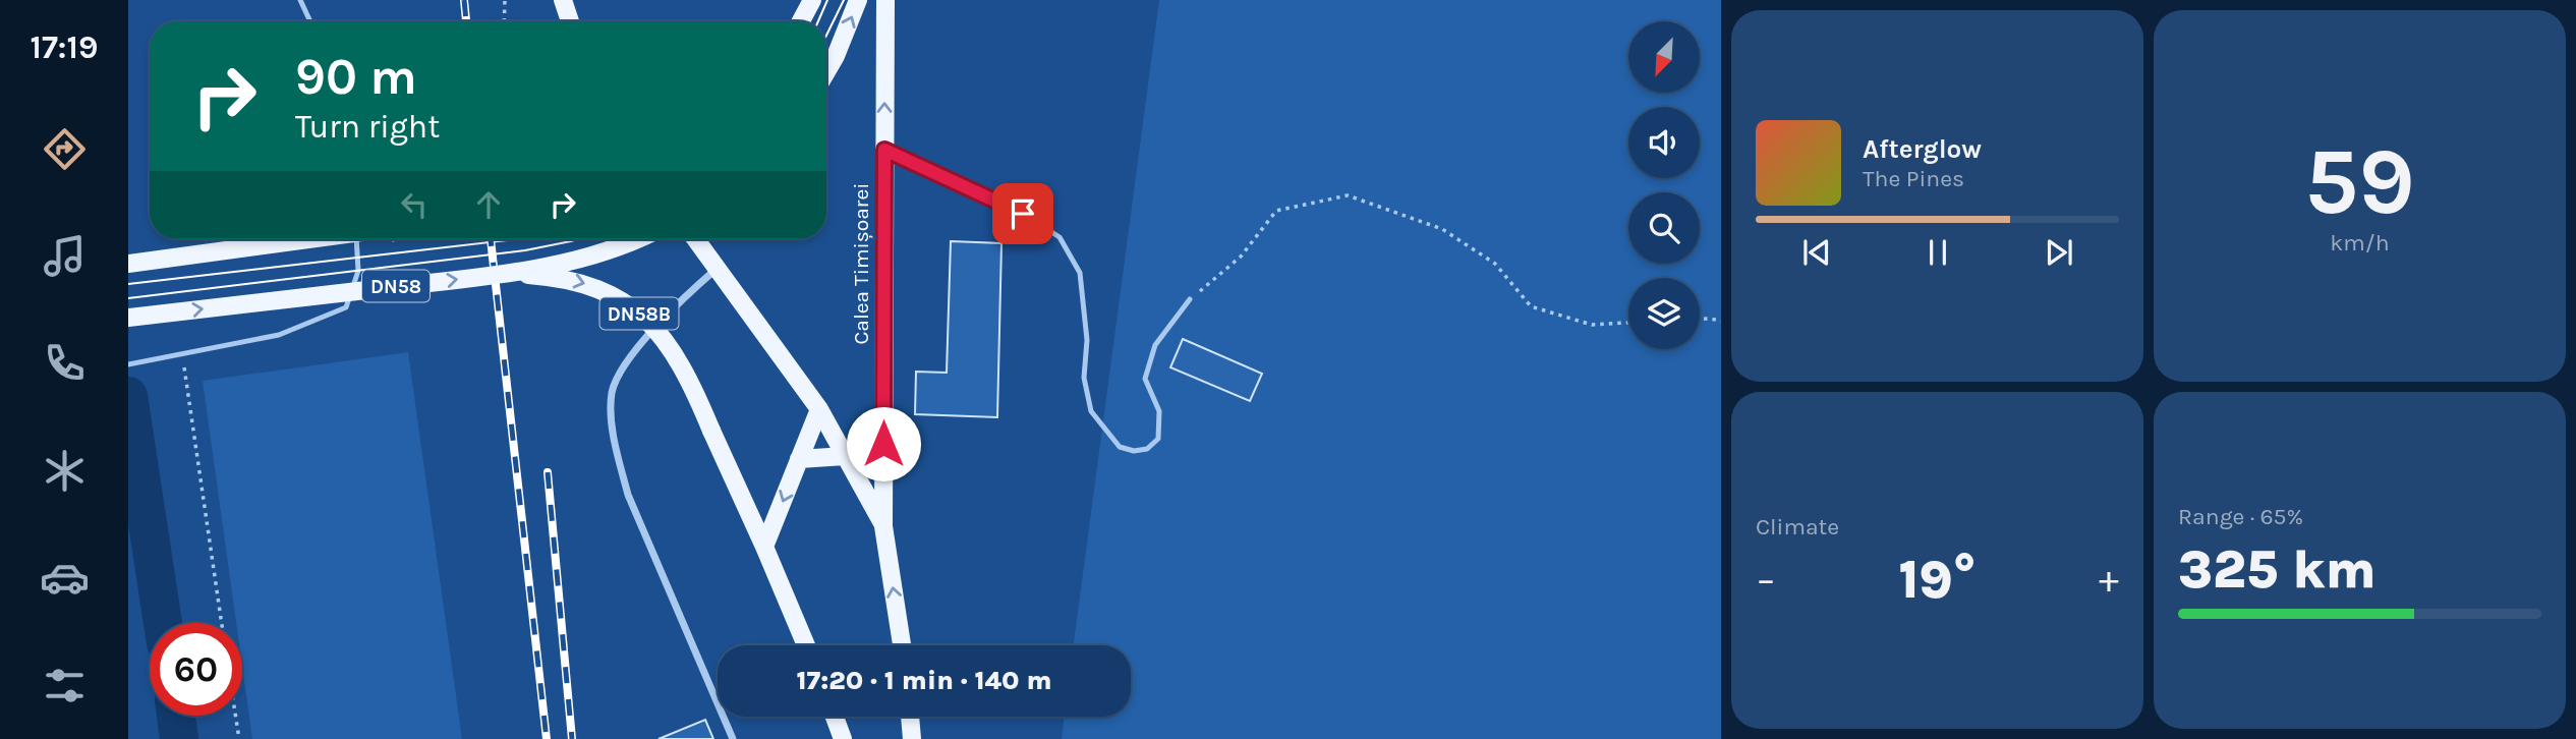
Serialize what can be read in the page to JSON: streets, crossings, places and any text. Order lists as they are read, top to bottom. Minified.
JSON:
{"streets":{"main road":["Calea Timișoarei","DN58","DN58B"]},"crossings":[["DN58","DN58B"]],"north":"bottom left","page":{"tabs":"17:19","tile":[["59","km/h"],"Climate",["Range · 65%","325 km"]],"turn":["90 m","Turn right"],"song":["Afterglow","The Pines"],"heat":["−","19°","+"],"limit":"60","trip":"17:20 · 1 min · 140 m"}}
